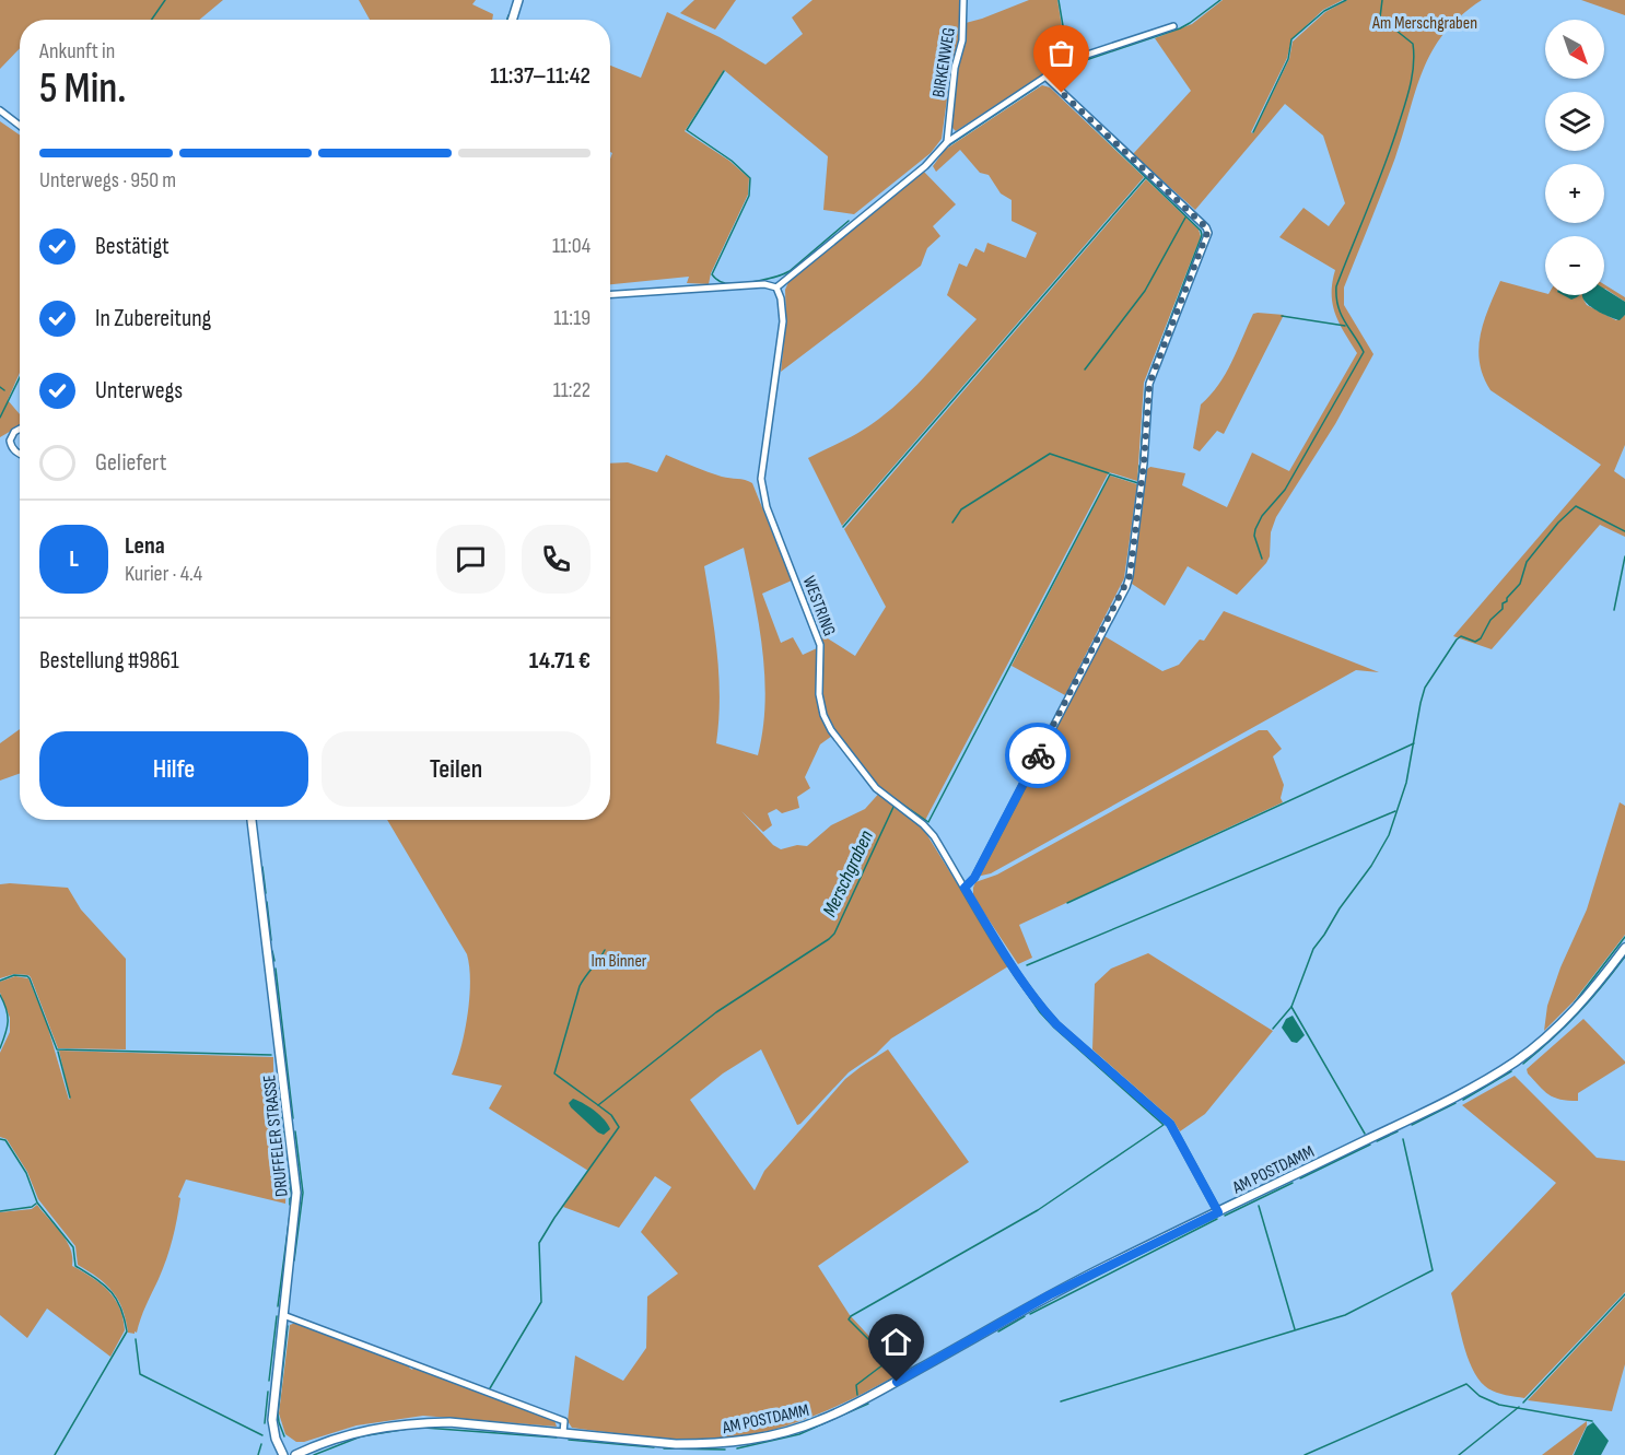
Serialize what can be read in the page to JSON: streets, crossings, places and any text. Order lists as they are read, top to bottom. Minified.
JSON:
{"streets":{"street":["BIRKENWEG","WESTRING","DRUFFELER STRASSE","AM POSTDAMM"]},"crossings":[["WESTRING","AM POSTDAMM"]],"water":["Merschgraben"],"parks":["Am Merschgraben","Im Binner"],"north":"bottom right","page":{"map_buttons":["+","−"],"heading":["5 Min.","Ankunft in","11:37–11:42"],"panel":["Lena","Kurier · 4.4","Bestellung #9861","14.71 €"],"bar":"Unterwegs · 950 m","list":[["Bestätigt","11:04"],["In Zubereitung","11:19"],["Unterwegs","11:22"],"Geliefert"],"round":"L","buttons":["Hilfe","Teilen"]}}
